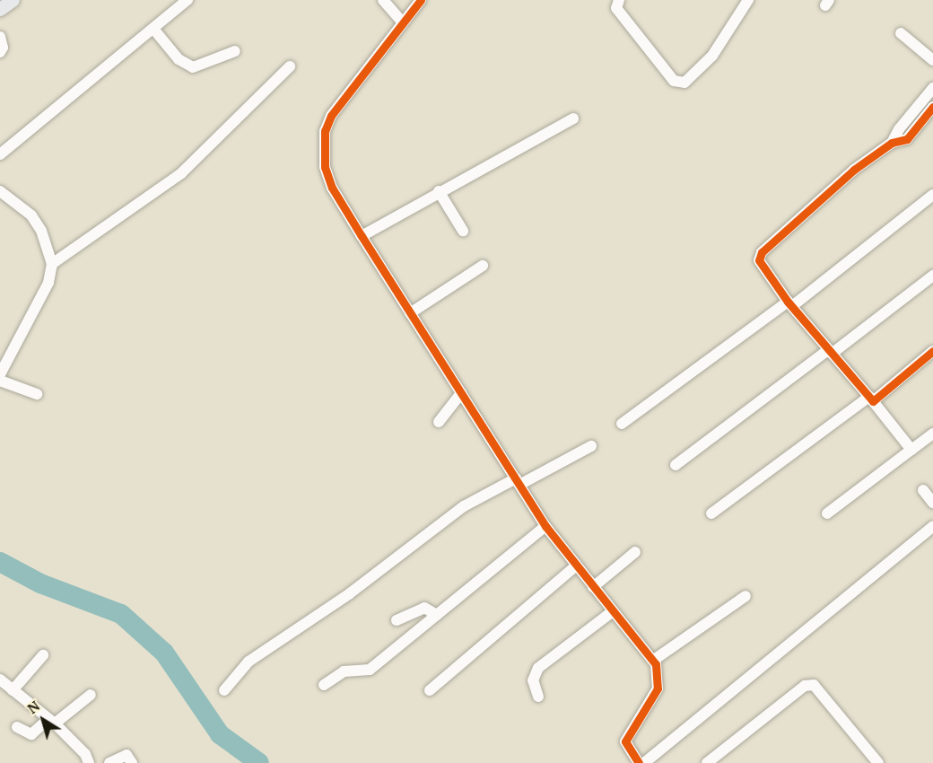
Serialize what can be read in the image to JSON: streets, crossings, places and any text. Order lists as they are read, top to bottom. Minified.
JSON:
{"north":"top left"}
